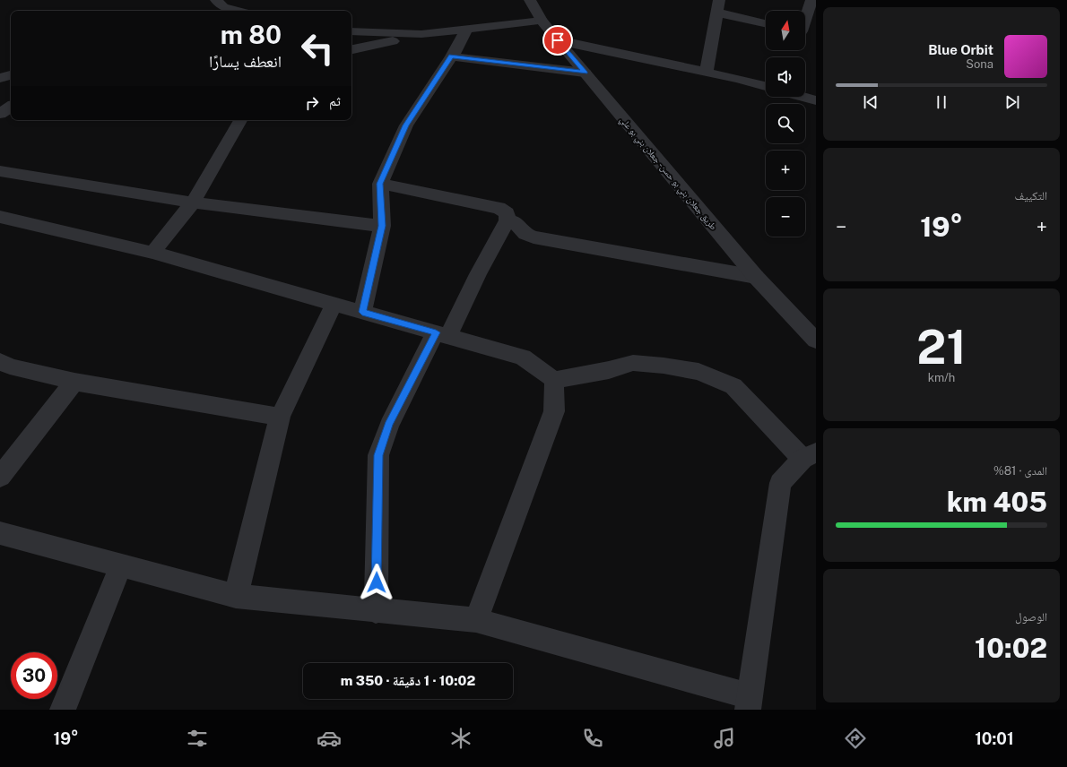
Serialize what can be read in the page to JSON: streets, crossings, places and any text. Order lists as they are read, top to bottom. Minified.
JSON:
{"streets":{"street":["طريق جعلان بني بو حسن - جعلان بني بو علي"]},"north":"top","page":{"map_buttons":["+","−"],"turn":["80 m","انعطف يسارًا"],"song":["Blue Orbit","Sona"],"then":"ثم","tile":["التكييف",["21","km/h"],["المدى · 81%","405 km"],["الوصول","10:02"]],"heat":["−","19°","+"],"limit":"30","trip":"10:02 · 1 دقيقة · 350 m","tabs":["10:01","19°"]}}
